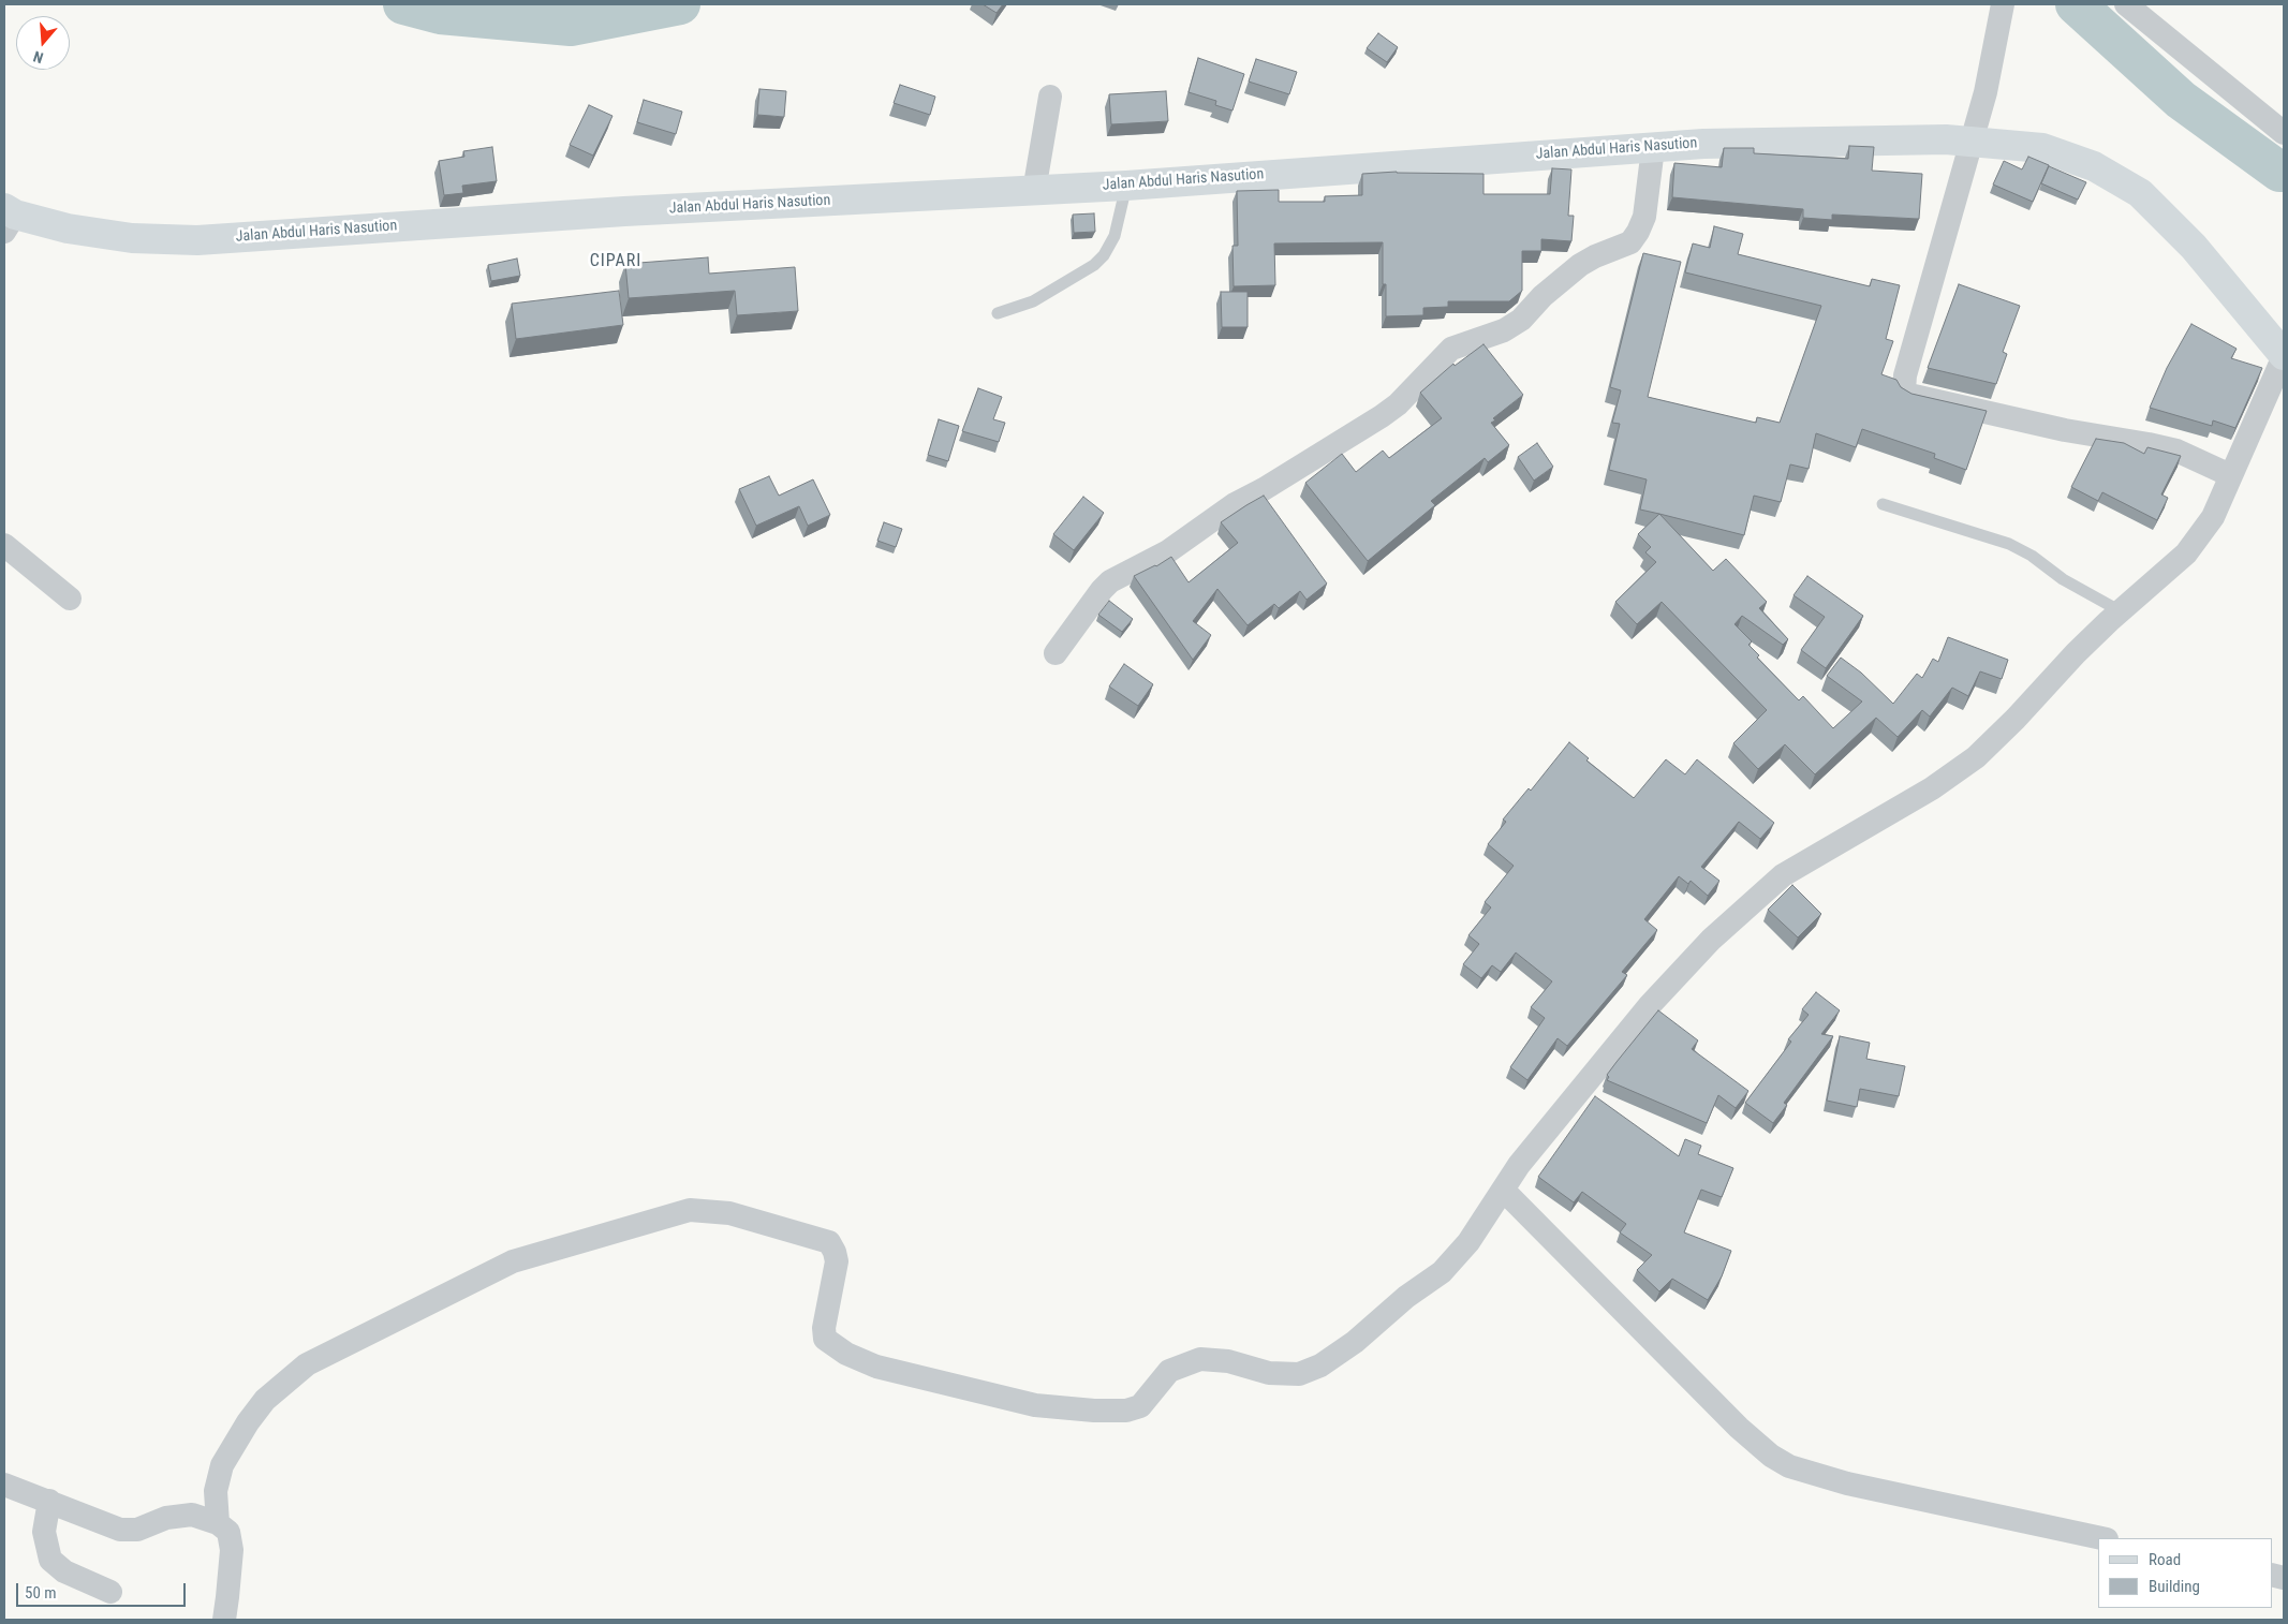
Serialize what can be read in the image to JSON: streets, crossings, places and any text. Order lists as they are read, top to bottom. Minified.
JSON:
{"streets":{"main road":["Jalan Abdul Haris Nasution"]},"districts":["CIPARI"],"legend":["Road","Building"],"scale_bar":"50 m","north":"bottom"}
